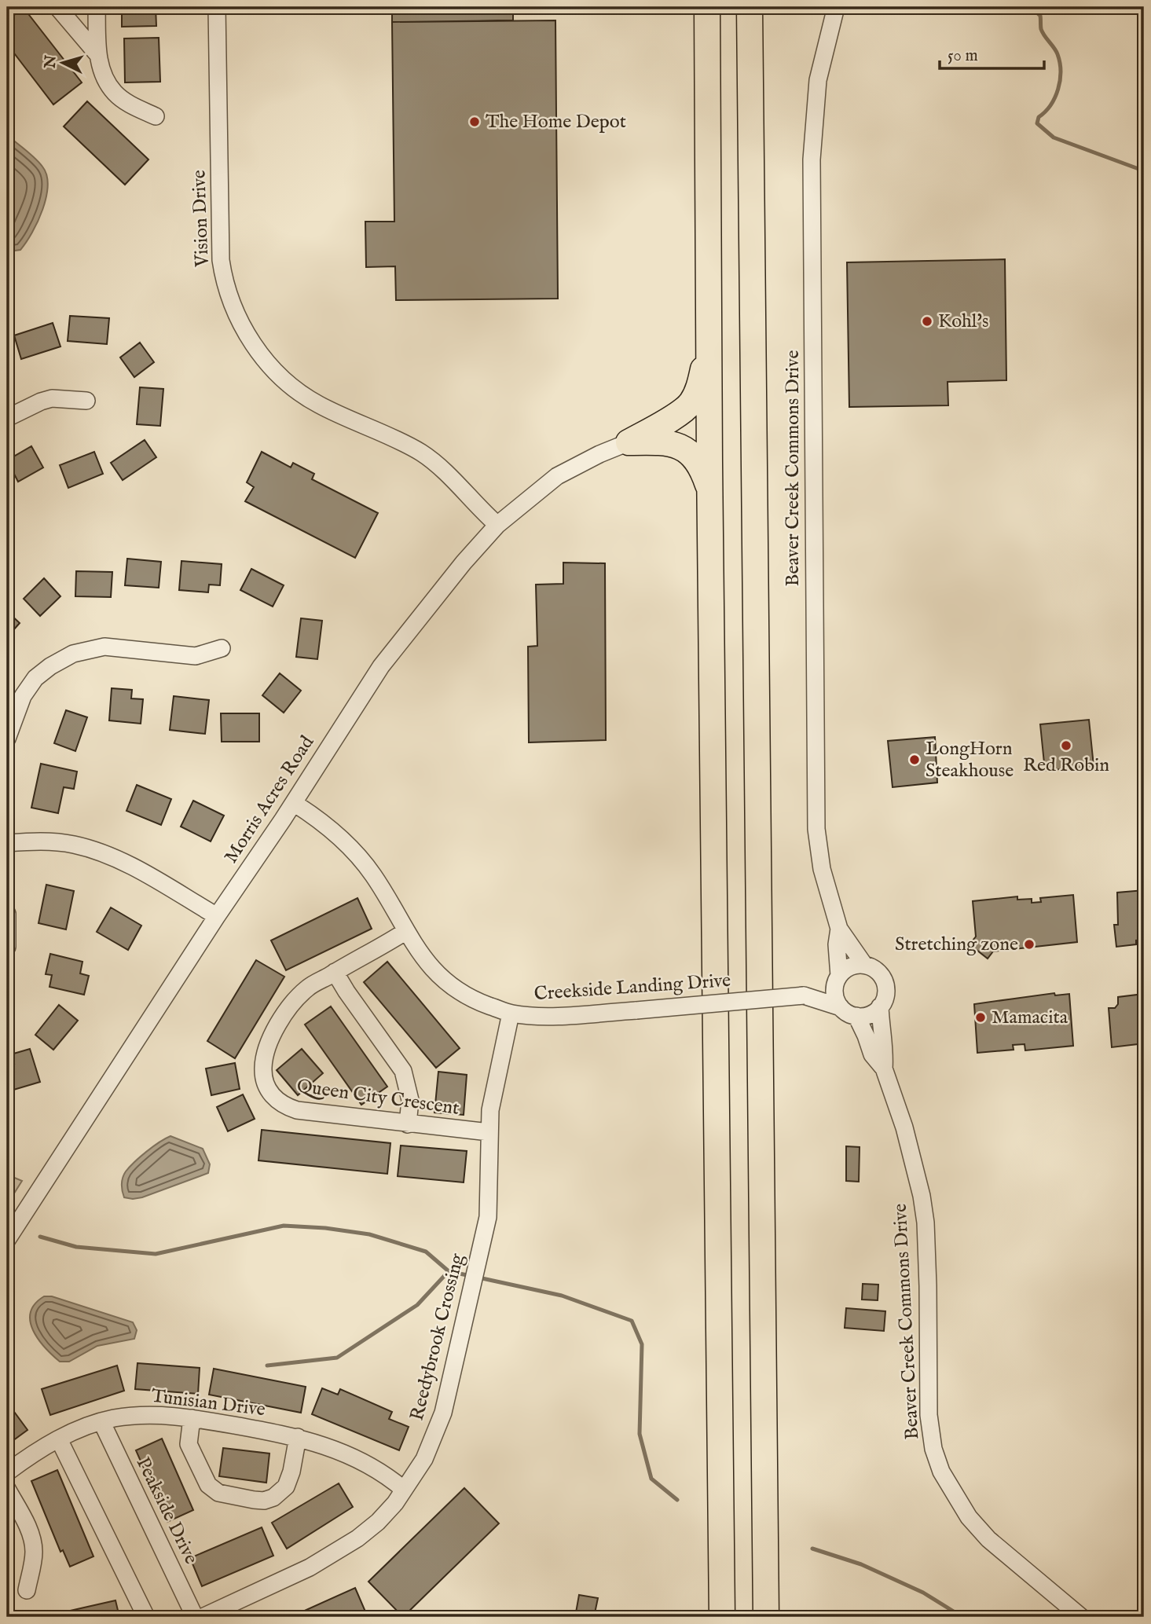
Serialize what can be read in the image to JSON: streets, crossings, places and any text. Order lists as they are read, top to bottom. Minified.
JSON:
{"streets":{"street":["Vision Drive","Beaver Creek Commons Drive","Morris Acres Road","Creekside Landing Drive","Queen City Crescent","Reedybrook Crossing","Tunisian Drive","Peakside Drive"]},"crossings":[["Vision Drive","Morris Acres Road"],["Beaver Creek Commons Drive","Creekside Landing Drive"],["Morris Acres Road","Creekside Landing Drive"],["Creekside Landing Drive","Queen City Crescent"],["Creekside Landing Drive","Reedybrook Crossing"],["Queen City Crescent","Reedybrook Crossing"],["Reedybrook Crossing","Tunisian Drive"],["Tunisian Drive","Peakside Drive"]],"places":["The Home Depot","Kohl's","Red Robin","LongHorn Steakhouse","Stretching zone","Mamacita"],"scale_bar":"50 m","north":"left"}
